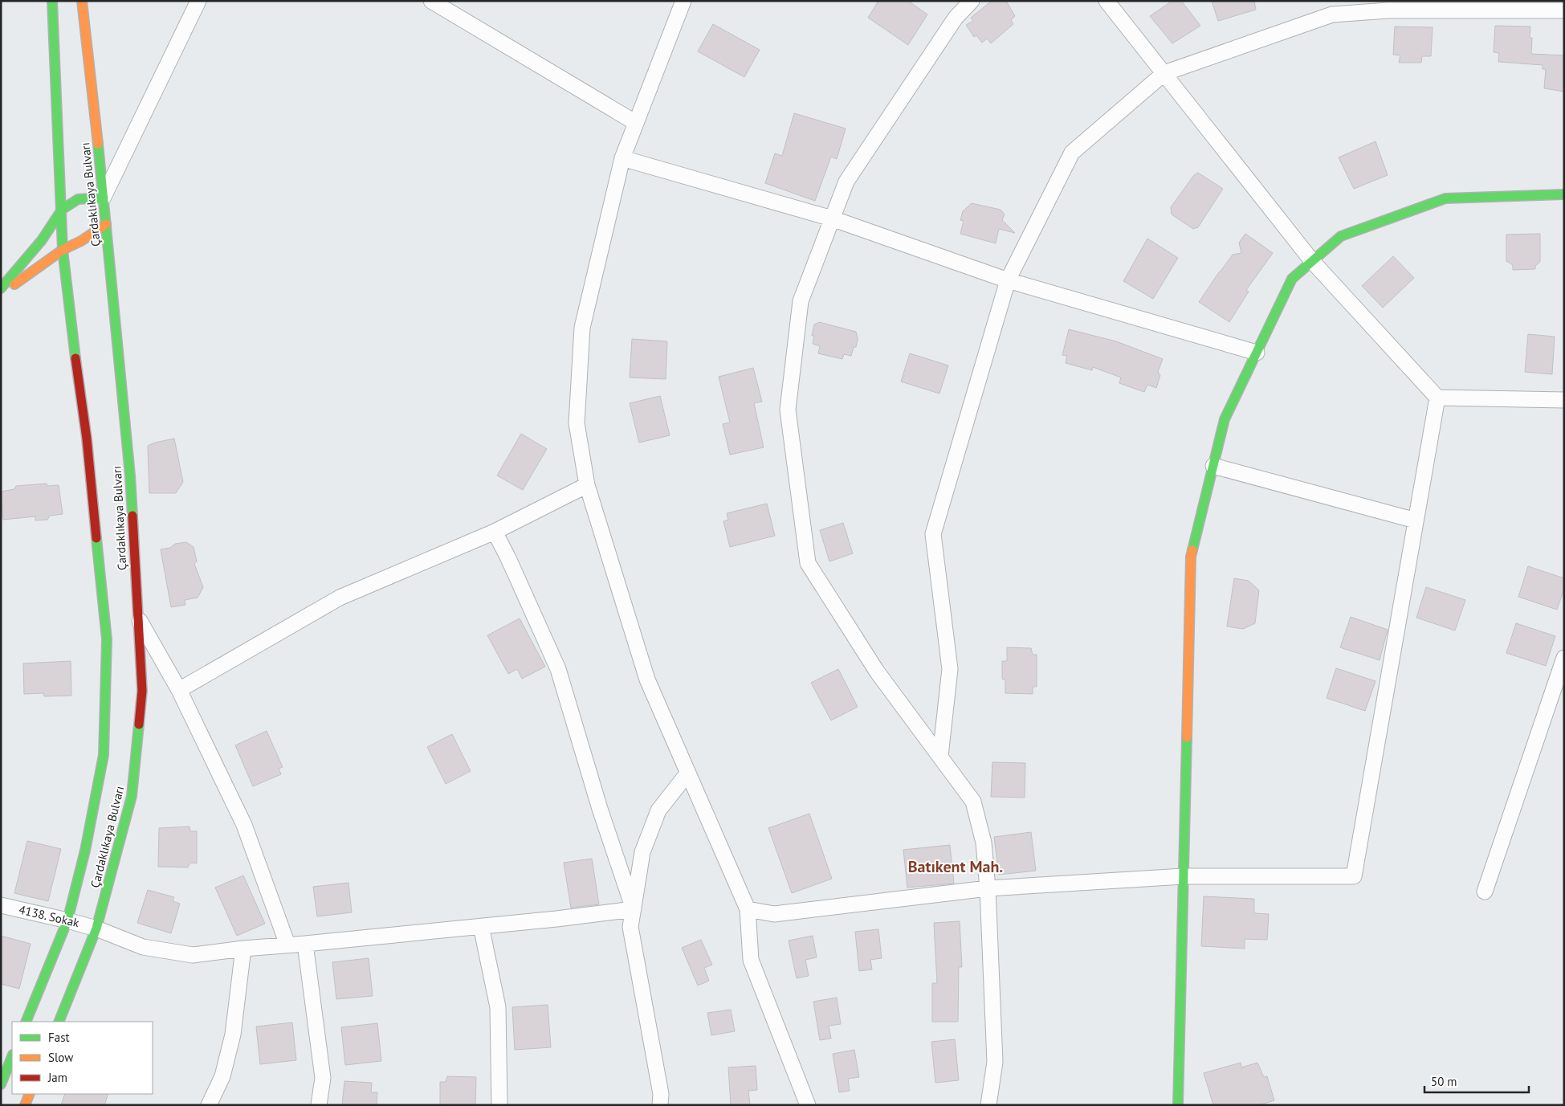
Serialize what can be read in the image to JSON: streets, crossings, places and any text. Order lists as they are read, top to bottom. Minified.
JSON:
{"streets":{"main road":["Çardaklıkaya Bulvarı"],"street":["4138. Sokak"]},"crossings":[["Çardaklıkaya Bulvarı","4138. Sokak"]],"districts":["Batıkent Mah."],"legend":["Fast","Slow","Jam"],"scale_bar":"50 m"}
